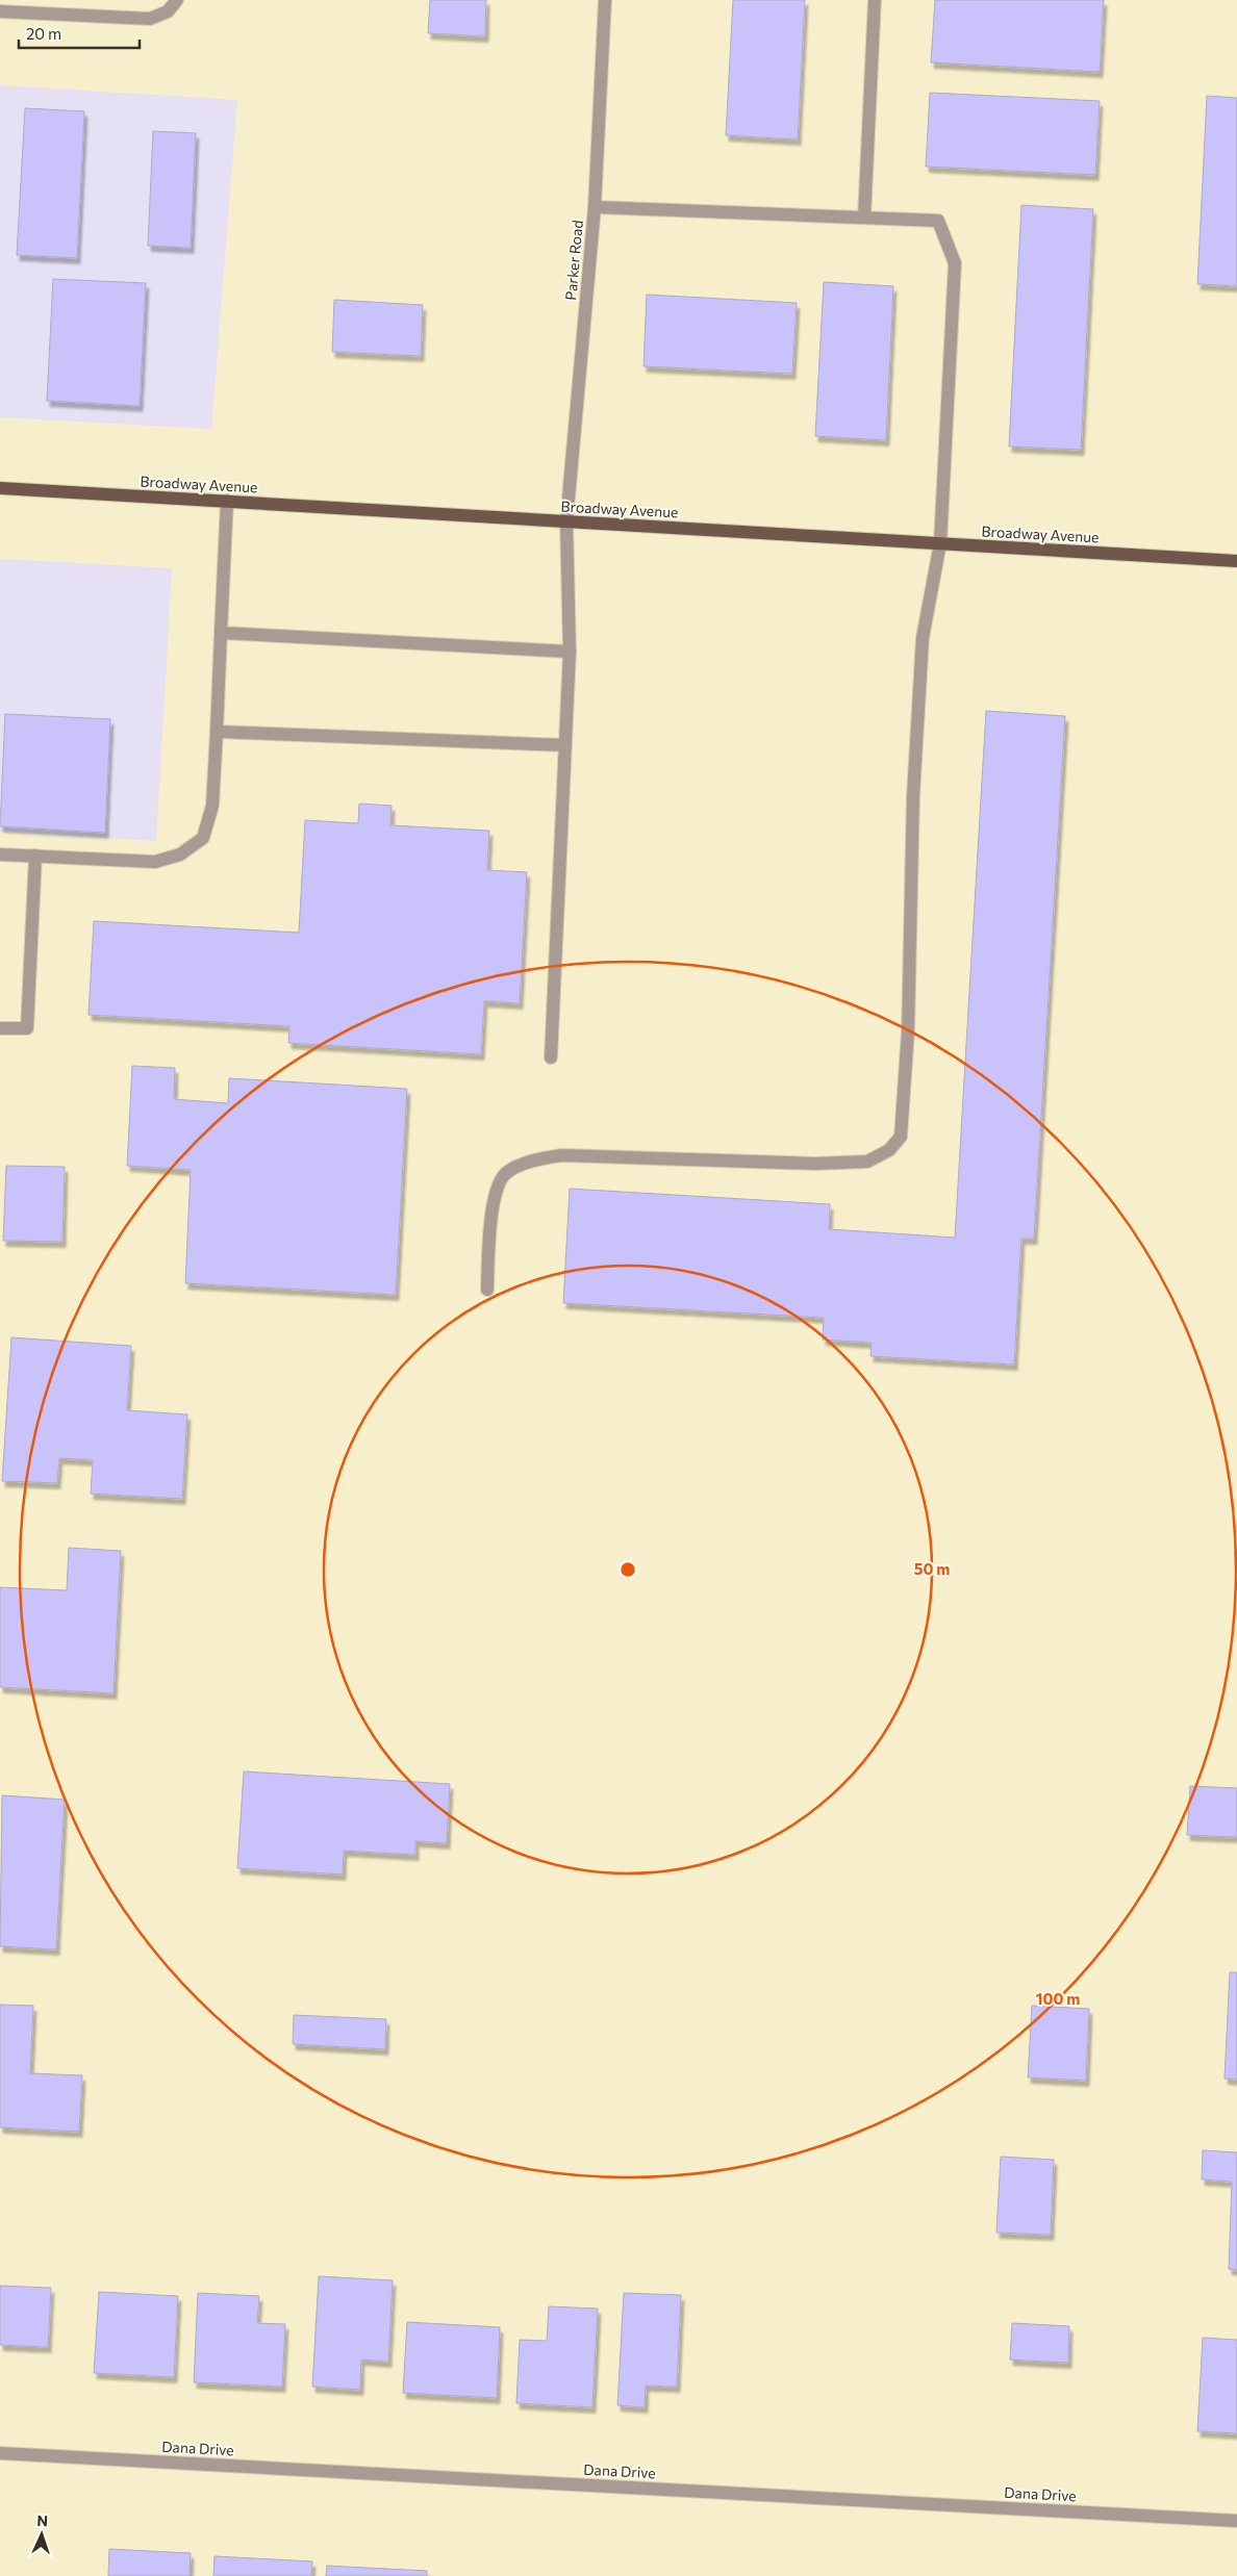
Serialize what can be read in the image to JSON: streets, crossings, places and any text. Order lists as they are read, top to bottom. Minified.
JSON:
{"streets":{"main road":["Broadway Avenue"],"street":["Parker Road","Dana Drive"]},"crossings":[["Parker Road","Broadway Avenue"]],"scale_bar":"20 m","north":"top","rings":["50 m","100 m"]}
